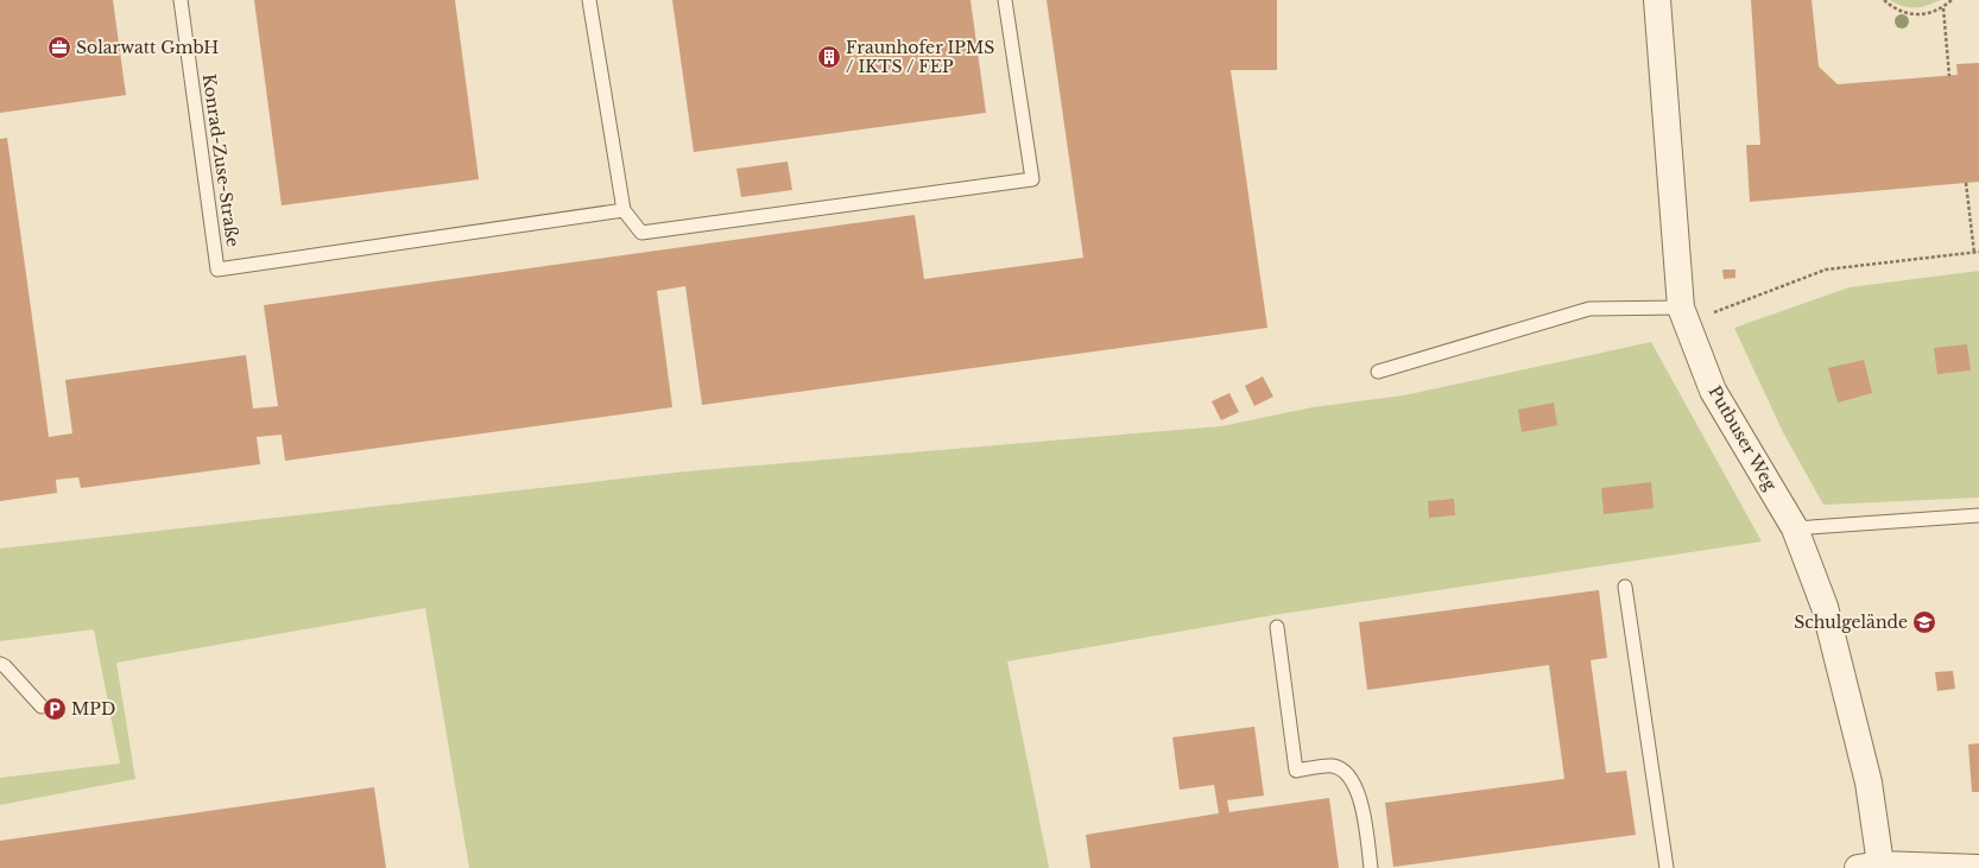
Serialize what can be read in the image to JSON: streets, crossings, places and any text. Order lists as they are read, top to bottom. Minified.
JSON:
{"streets":{"street":["Putbuser Weg"],"lane":["Konrad-Zuse-Straße"]},"places":{"office":["Solarwatt GmbH"],"building":["Fraunhofer IPMS / IKTS / FEP"],"school or university":["Schulgelände"],"parking":["MPD"]}}
